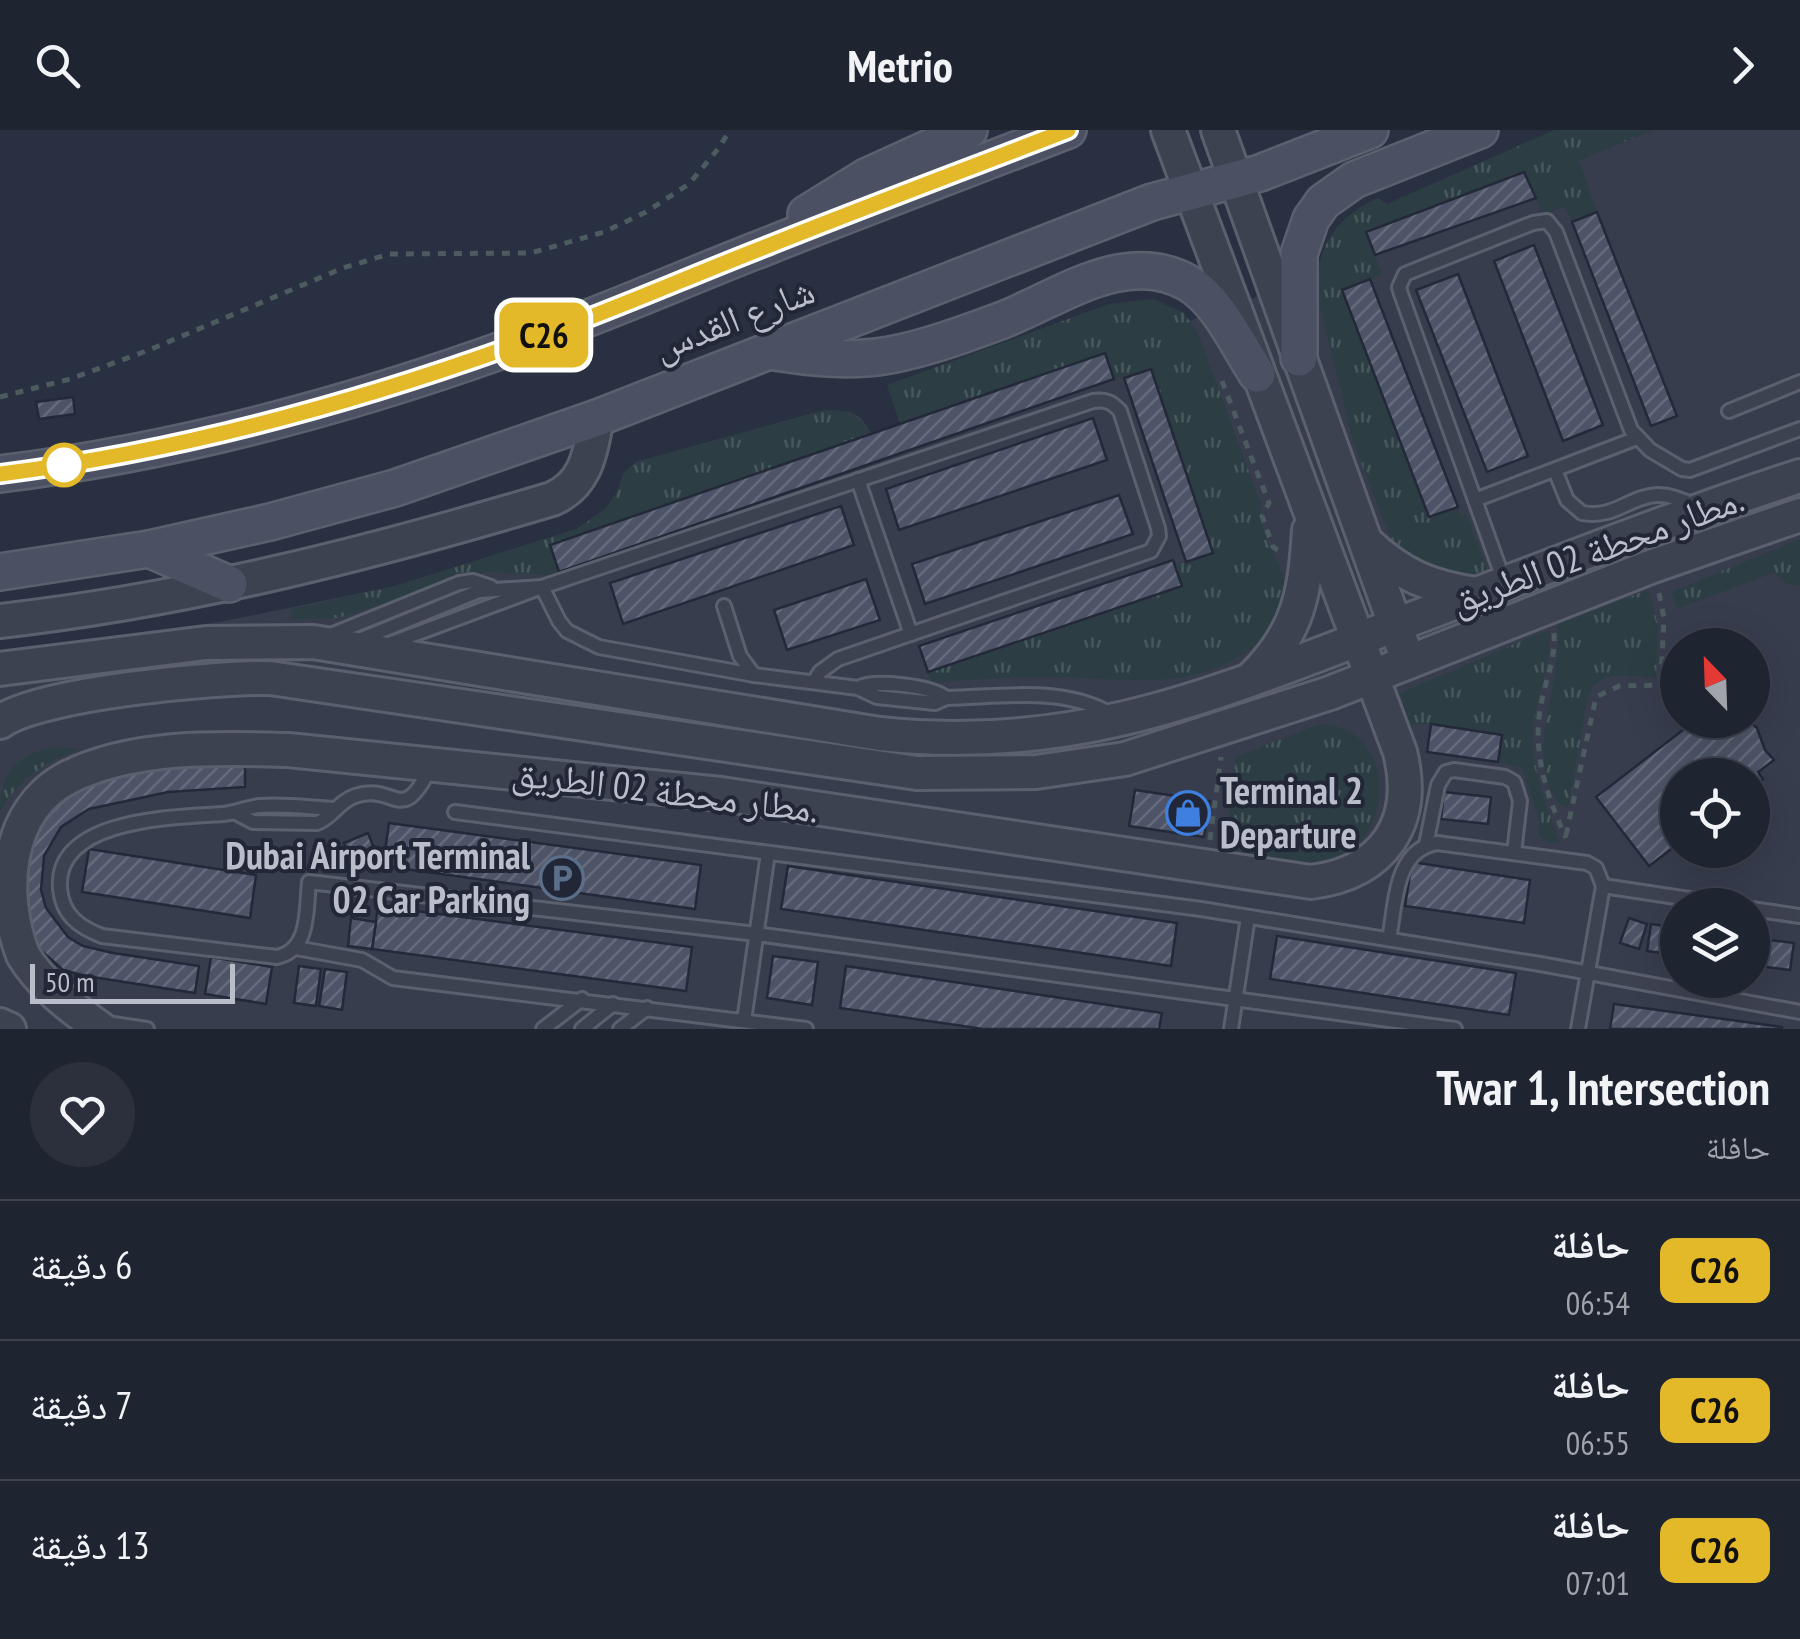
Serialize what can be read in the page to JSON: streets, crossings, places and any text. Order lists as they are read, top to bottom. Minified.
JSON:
{"streets":{"main road":["شارع القدس"],"street":["مطار محطة 02 الطريق."]},"crossings":[["شارع القدس","مطار محطة 02 الطريق."]],"places":{"shop":["Terminal 2 Departure"],"parking":["Dubai Airport Terminal 02 Car Parking"]},"lines":["bus line C26"],"scale_bar":"50 m","north":"top left","page":{"header":"Metrio","on_map":"C26","scale":"50 m","heading":["Twar 1, Intersection","حافلة"],"list":[{"mark":"C26","name":"حافلة","note":"06:54","value":"6 دقيقة"},{"mark":"C26","name":"حافلة","note":"06:55","value":"7 دقيقة"},{"mark":"C26","name":"حافلة","note":"07:01","value":"13 دقيقة"}]}}
